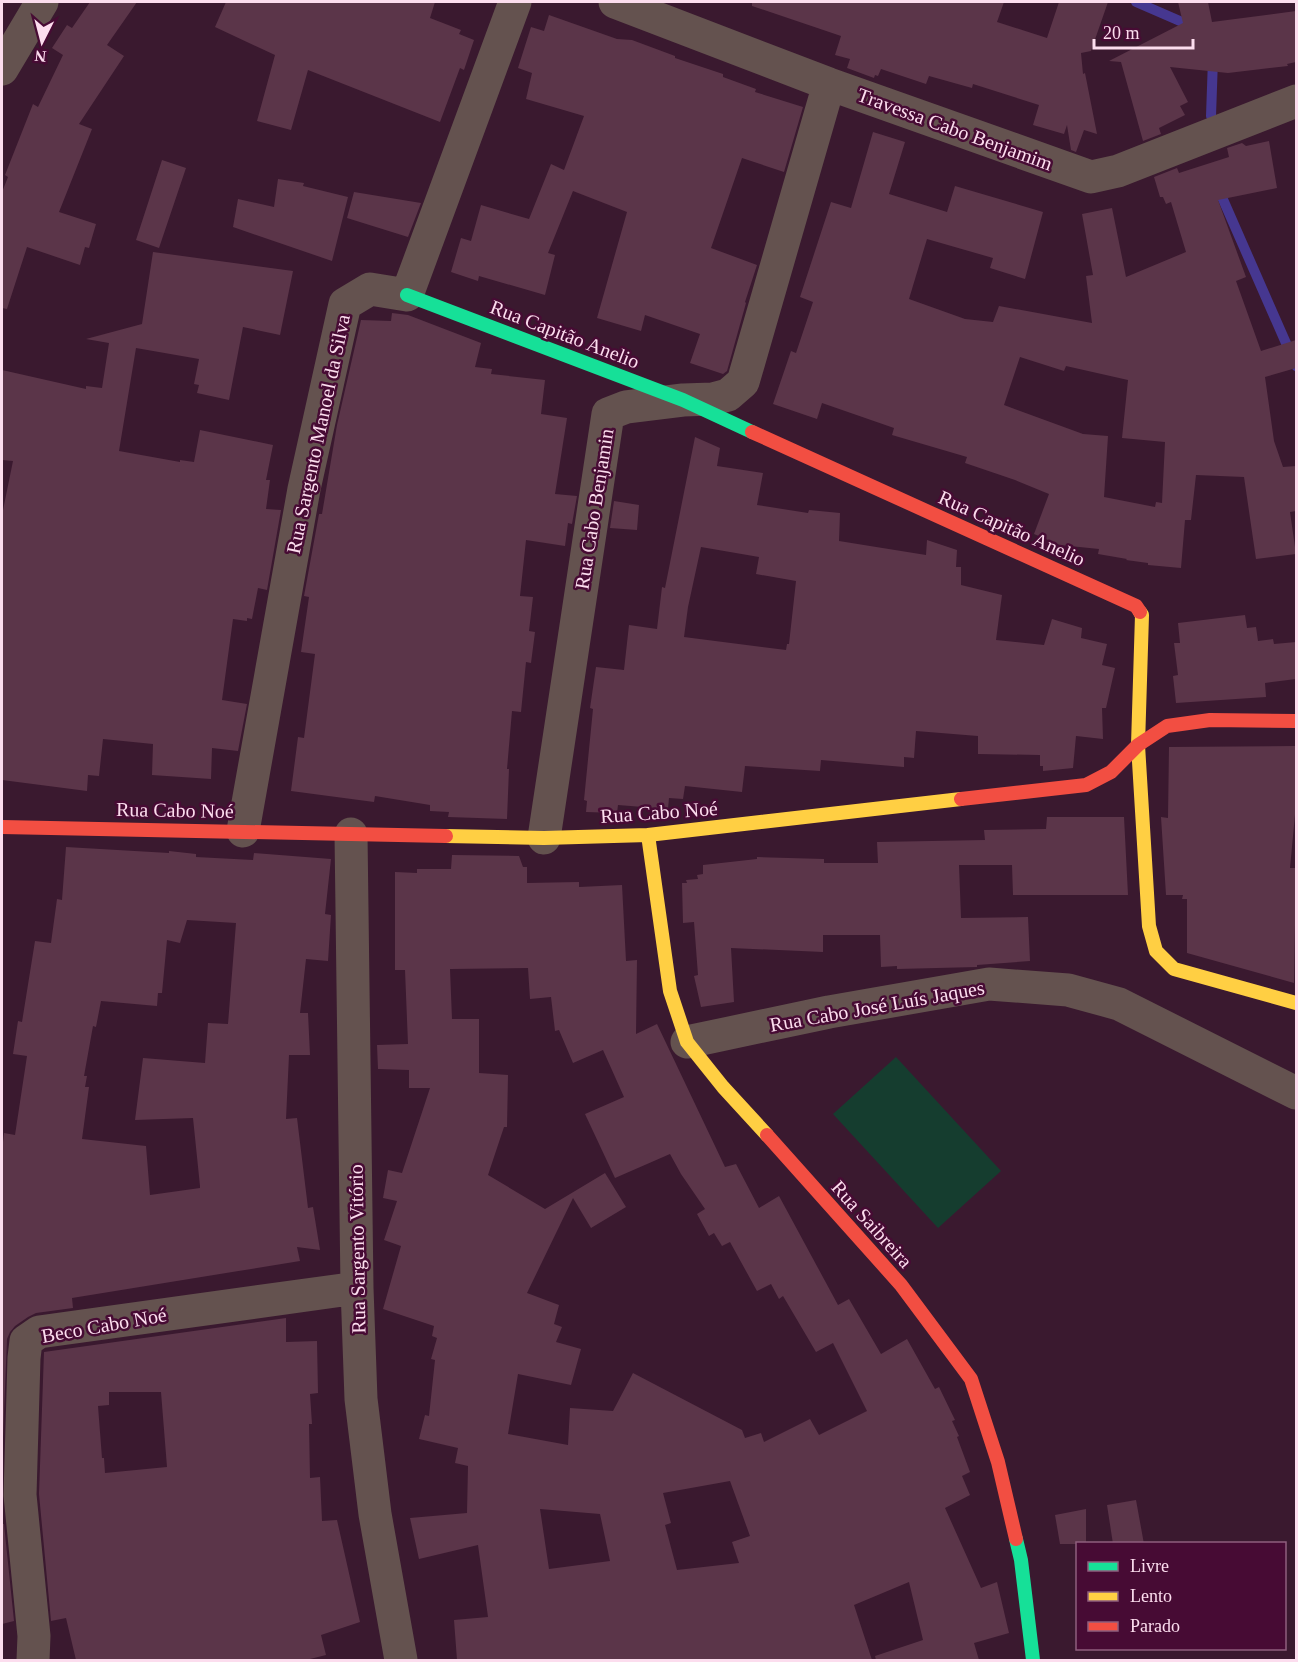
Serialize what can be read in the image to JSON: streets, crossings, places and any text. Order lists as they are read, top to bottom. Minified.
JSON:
{"streets":{"street":["Travessa Cabo Benjamim","Rua Capitão Anelio","Rua Sargento Manoel da Silva","Rua Cabo Benjamin","Rua Cabo Noé","Rua Cabo José Luís Jaques","Rua Saibreira","Rua Sargento Vitório","Beco Cabo Noé"]},"crossings":[["Travessa Cabo Benjamim","Rua Cabo Benjamin"],["Rua Capitão Anelio","Rua Sargento Manoel da Silva"],["Rua Capitão Anelio","Rua Cabo Benjamin"],["Rua Capitão Anelio","Rua Cabo Noé"],["Rua Sargento Manoel da Silva","Rua Cabo Noé"],["Rua Cabo Benjamin","Rua Cabo Noé"],["Rua Cabo Noé","Rua Saibreira"],["Rua Cabo Noé","Rua Sargento Vitório"],["Rua Cabo José Luís Jaques","Rua Saibreira"],["Rua Sargento Vitório","Beco Cabo Noé"]],"legend":["Livre","Lento","Parado"],"scale_bar":"20 m","north":"bottom"}
